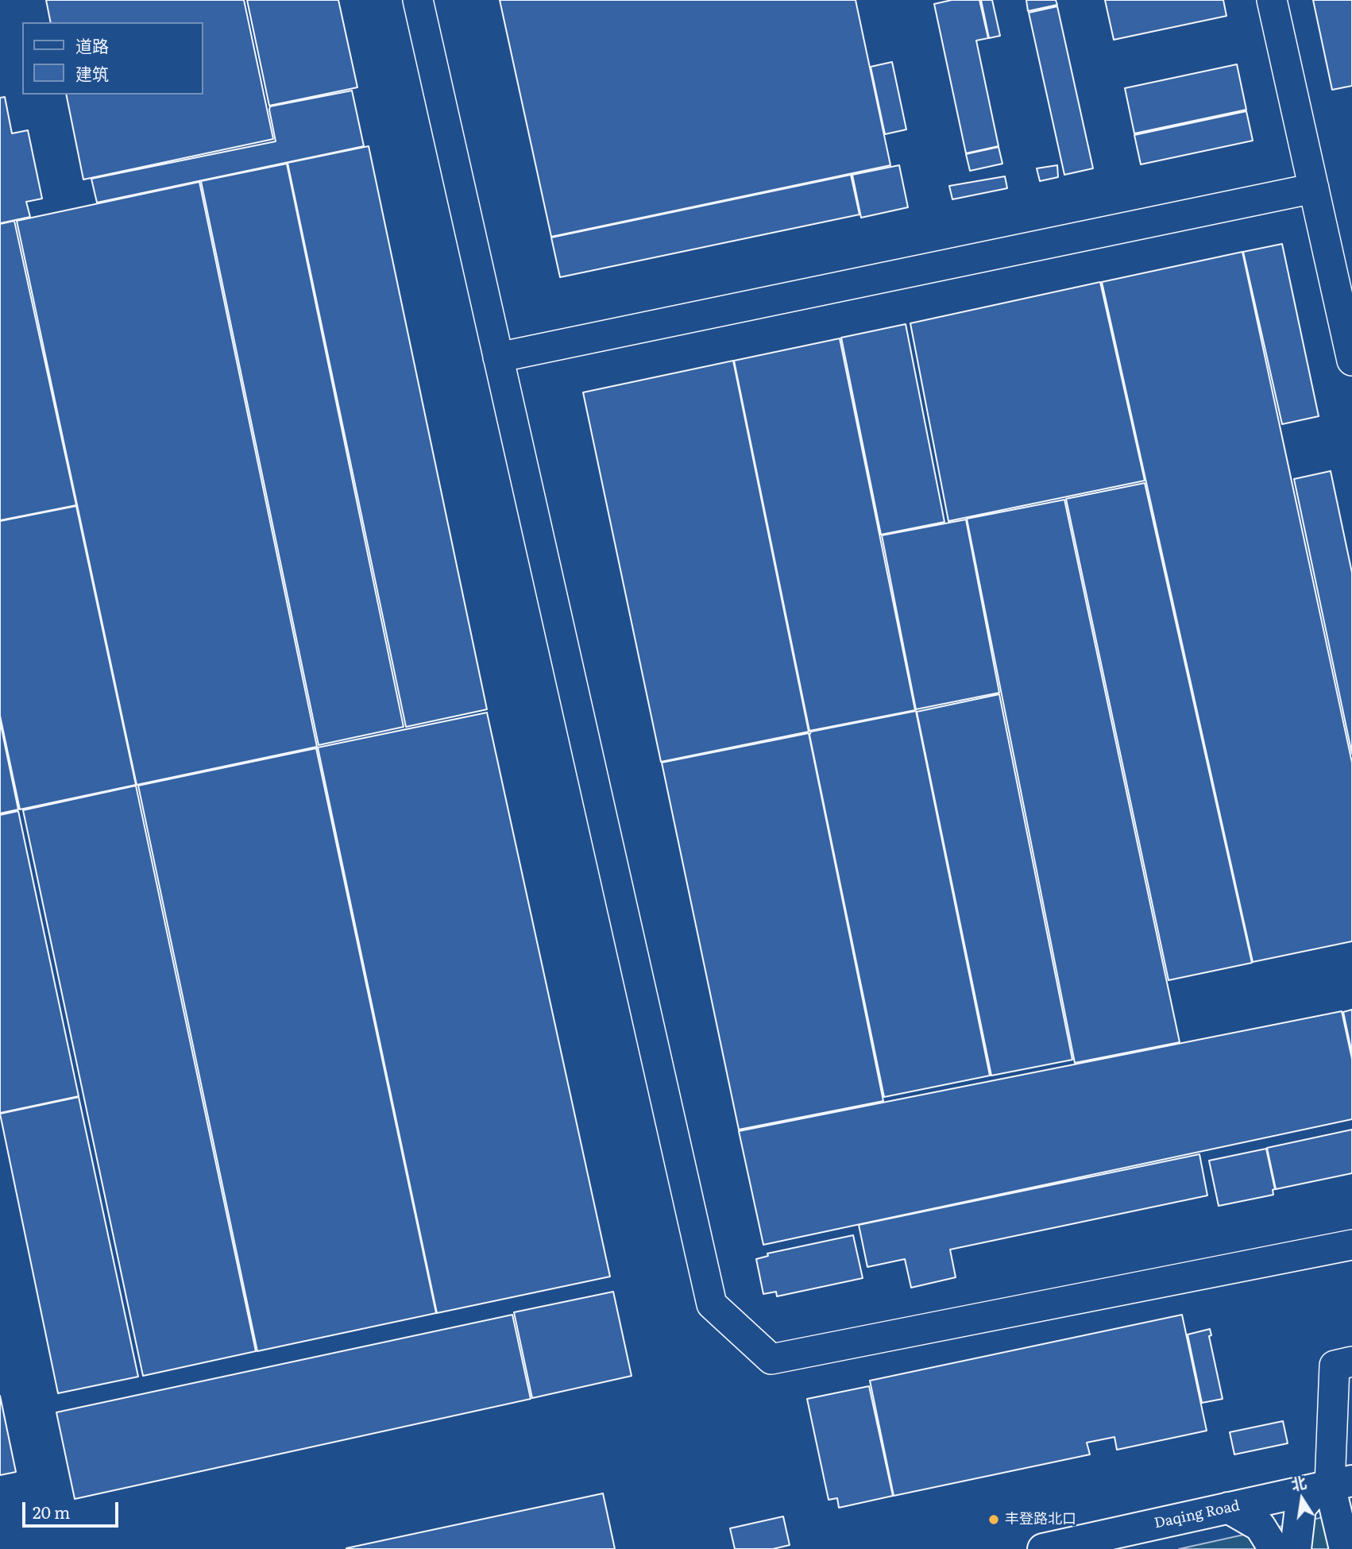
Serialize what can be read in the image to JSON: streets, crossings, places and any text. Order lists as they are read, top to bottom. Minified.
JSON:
{"streets":{"main road":["Daqing Road"]},"places":["丰登路北口"],"legend":["道路","建筑"],"scale_bar":"20 m","north":"top"}
